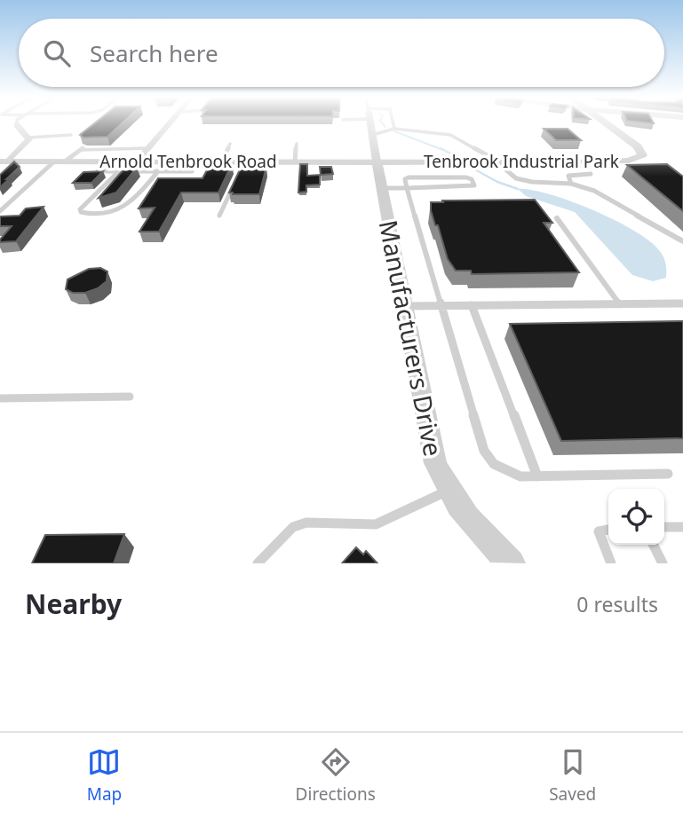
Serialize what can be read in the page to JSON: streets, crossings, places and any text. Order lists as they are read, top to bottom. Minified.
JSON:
{"streets":{"street":["Arnold Tenbrook Road","Tenbrook Industrial Park","Manufacturers Drive"]},"crossings":[["Arnold Tenbrook Road","Tenbrook Industrial Park"],["Arnold Tenbrook Road","Manufacturers Drive"],["Tenbrook Industrial Park","Manufacturers Drive"]],"page":{"search":"Search here","heading":["Nearby","0 results"],"nav":["Map","Directions","Saved"]}}
